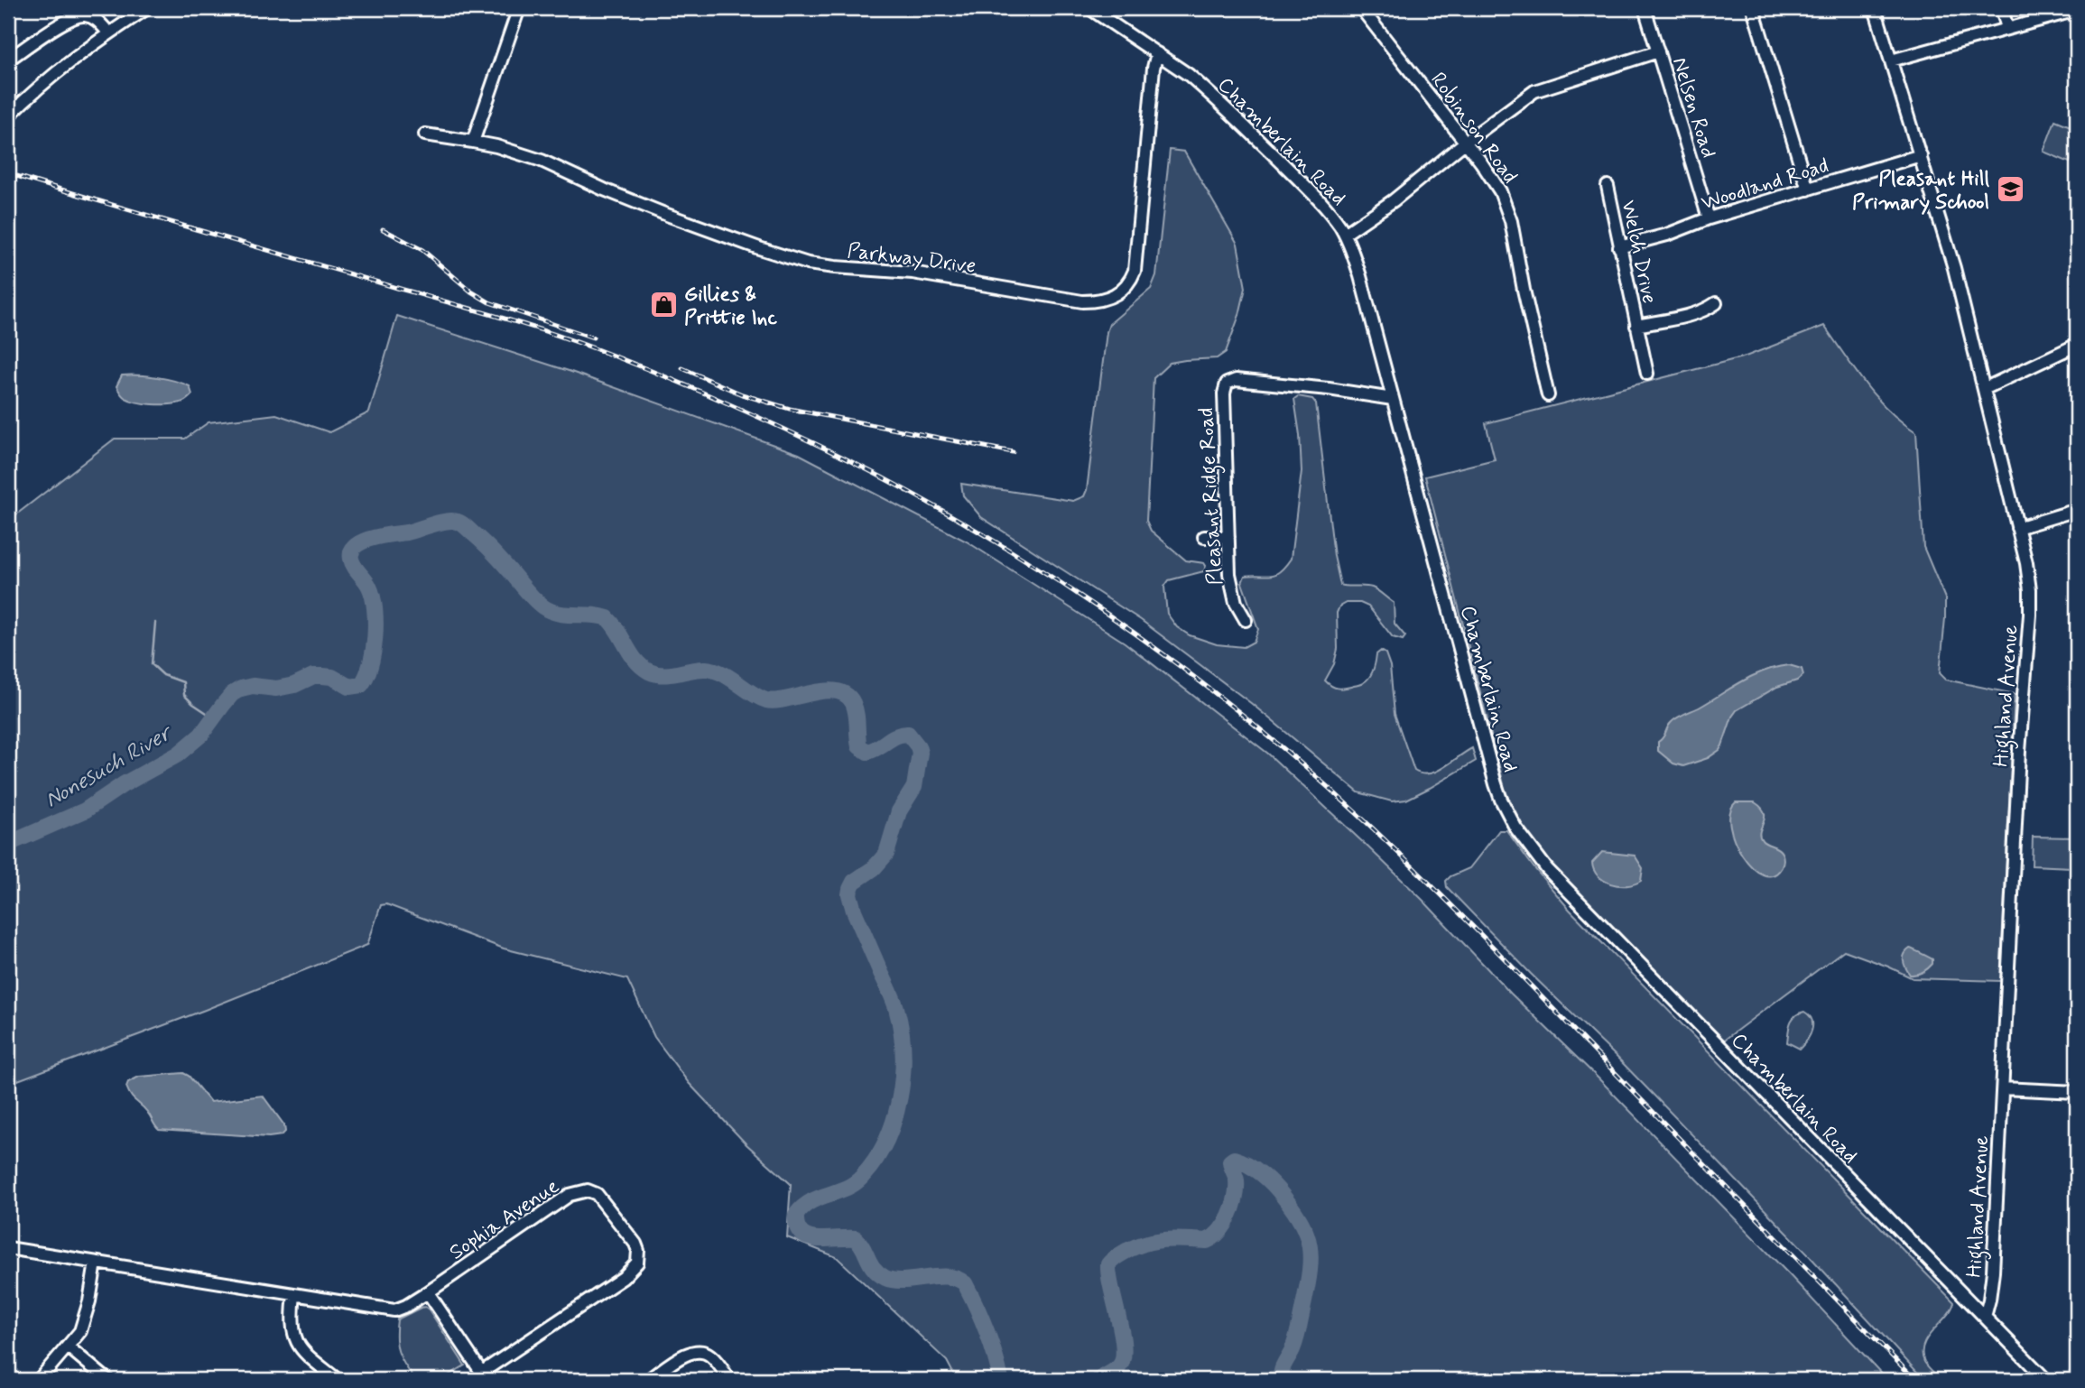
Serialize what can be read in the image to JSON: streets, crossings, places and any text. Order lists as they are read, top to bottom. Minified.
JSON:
{"streets":{"street":["Nelsen Road","Robinson Road","Chamberlain Road","Woodland Road","Welch Drive","Parkway Drive","Pleasant Ridge Road","Highland Avenue","Sophia Avenue"]},"crossings":[["Nelsen Road","Woodland Road"],["Chamberlain Road","Parkway Drive"],["Chamberlain Road","Pleasant Ridge Road"],["Chamberlain Road","Highland Avenue"],["Woodland Road","Welch Drive"],["Woodland Road","Highland Avenue"]],"water":["Nonesuch River"],"places":{"school or university":["Pleasant Hill Primary School"],"shop":["Gillies & Prittie Inc"]}}
